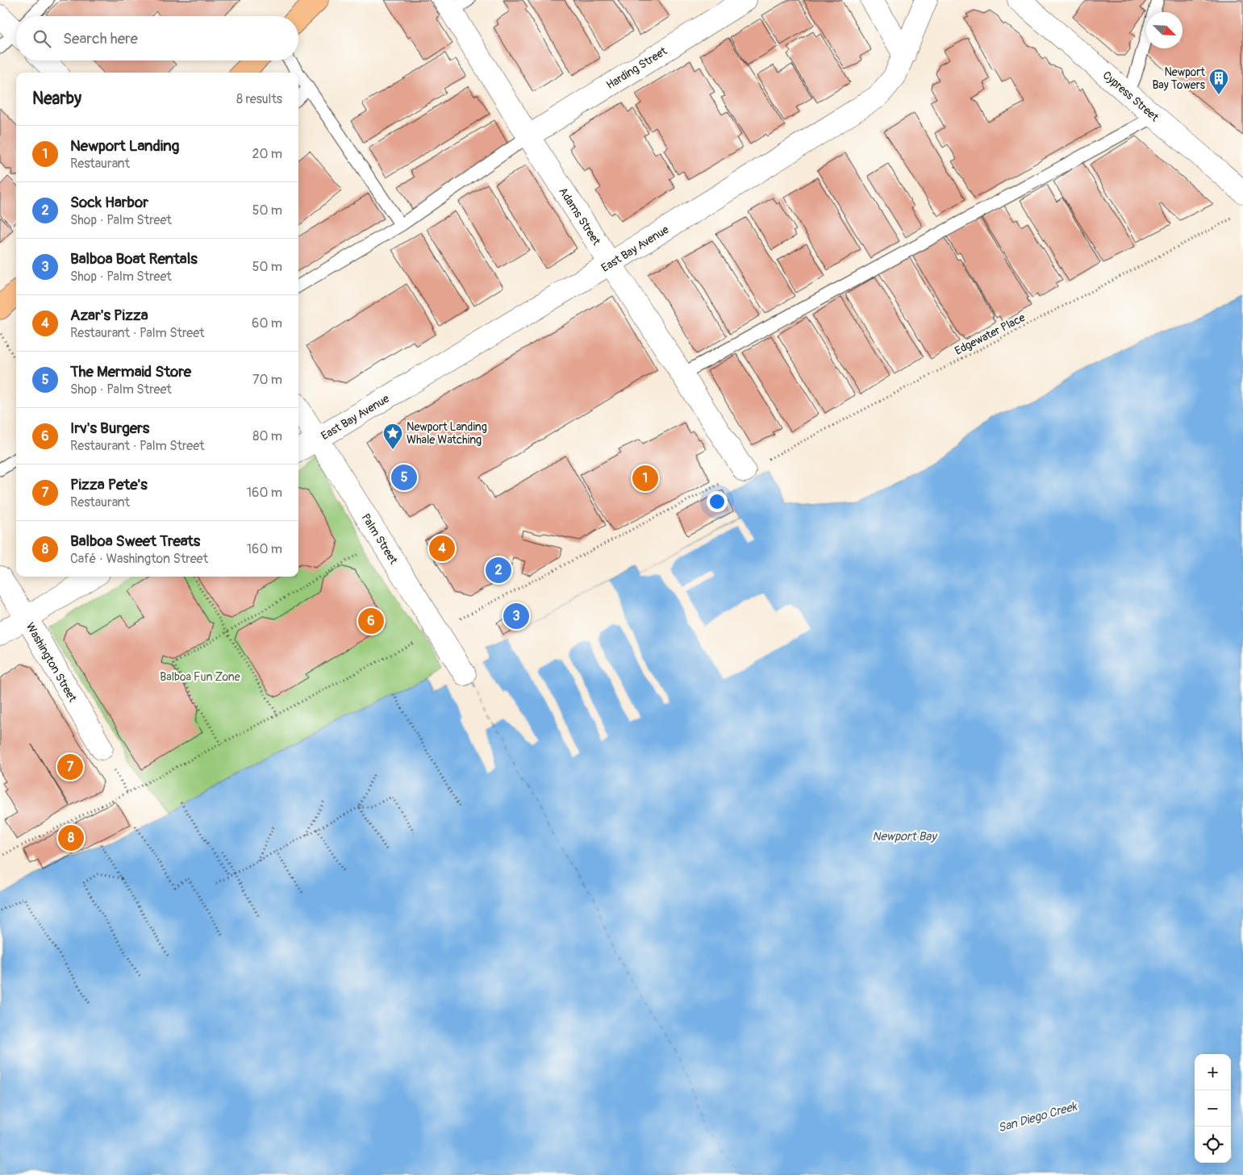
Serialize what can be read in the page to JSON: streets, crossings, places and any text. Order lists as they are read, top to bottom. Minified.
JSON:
{"streets":{"street":["Harding Street","Cypress Street","Adams Street","East Bay Avenue","Palm Street","Washington Street"],"path":["Edgewater Place"]},"crossings":[["Harding Street","Adams Street"],["Adams Street","East Bay Avenue"],["Adams Street","Edgewater Place"],["East Bay Avenue","Palm Street"],["Edgewater Place","Palm Street"]],"water":["Newport Bay","San Diego Creek"],"parks":["Balboa Fun Zone"],"places":{"building":["Newport Bay Towers"],"place":["Newport Landing Whale Watching"]},"north":"bottom right","page":{"search":"Search here","heading":["Nearby","8 results"],"list":[{"mark":"1","name":"Newport Landing","note":"Restaurant","value":"20 m"},{"mark":"2","name":"Sock Harbor","note":"Shop · Palm Street","value":"50 m"},{"mark":"3","name":"Balboa Boat Rentals","note":"Shop · Palm Street","value":"50 m"},{"mark":"4","name":"Azar's Pizza","note":"Restaurant · Palm Street","value":"60 m"},{"mark":"5","name":"The Mermaid Store","note":"Shop · Palm Street","value":"70 m"},{"mark":"6","name":"Irv's Burgers","note":"Restaurant · Palm Street","value":"80 m"},{"mark":"7","name":"Pizza Pete's","note":"Restaurant","value":"160 m"},{"mark":"8","name":"Balboa Sweet Treats","note":"Café · Washington Street","value":"160 m"}],"pins":["5","1","4","2","3","6","7","8"],"map_buttons":["+","−"]}}
